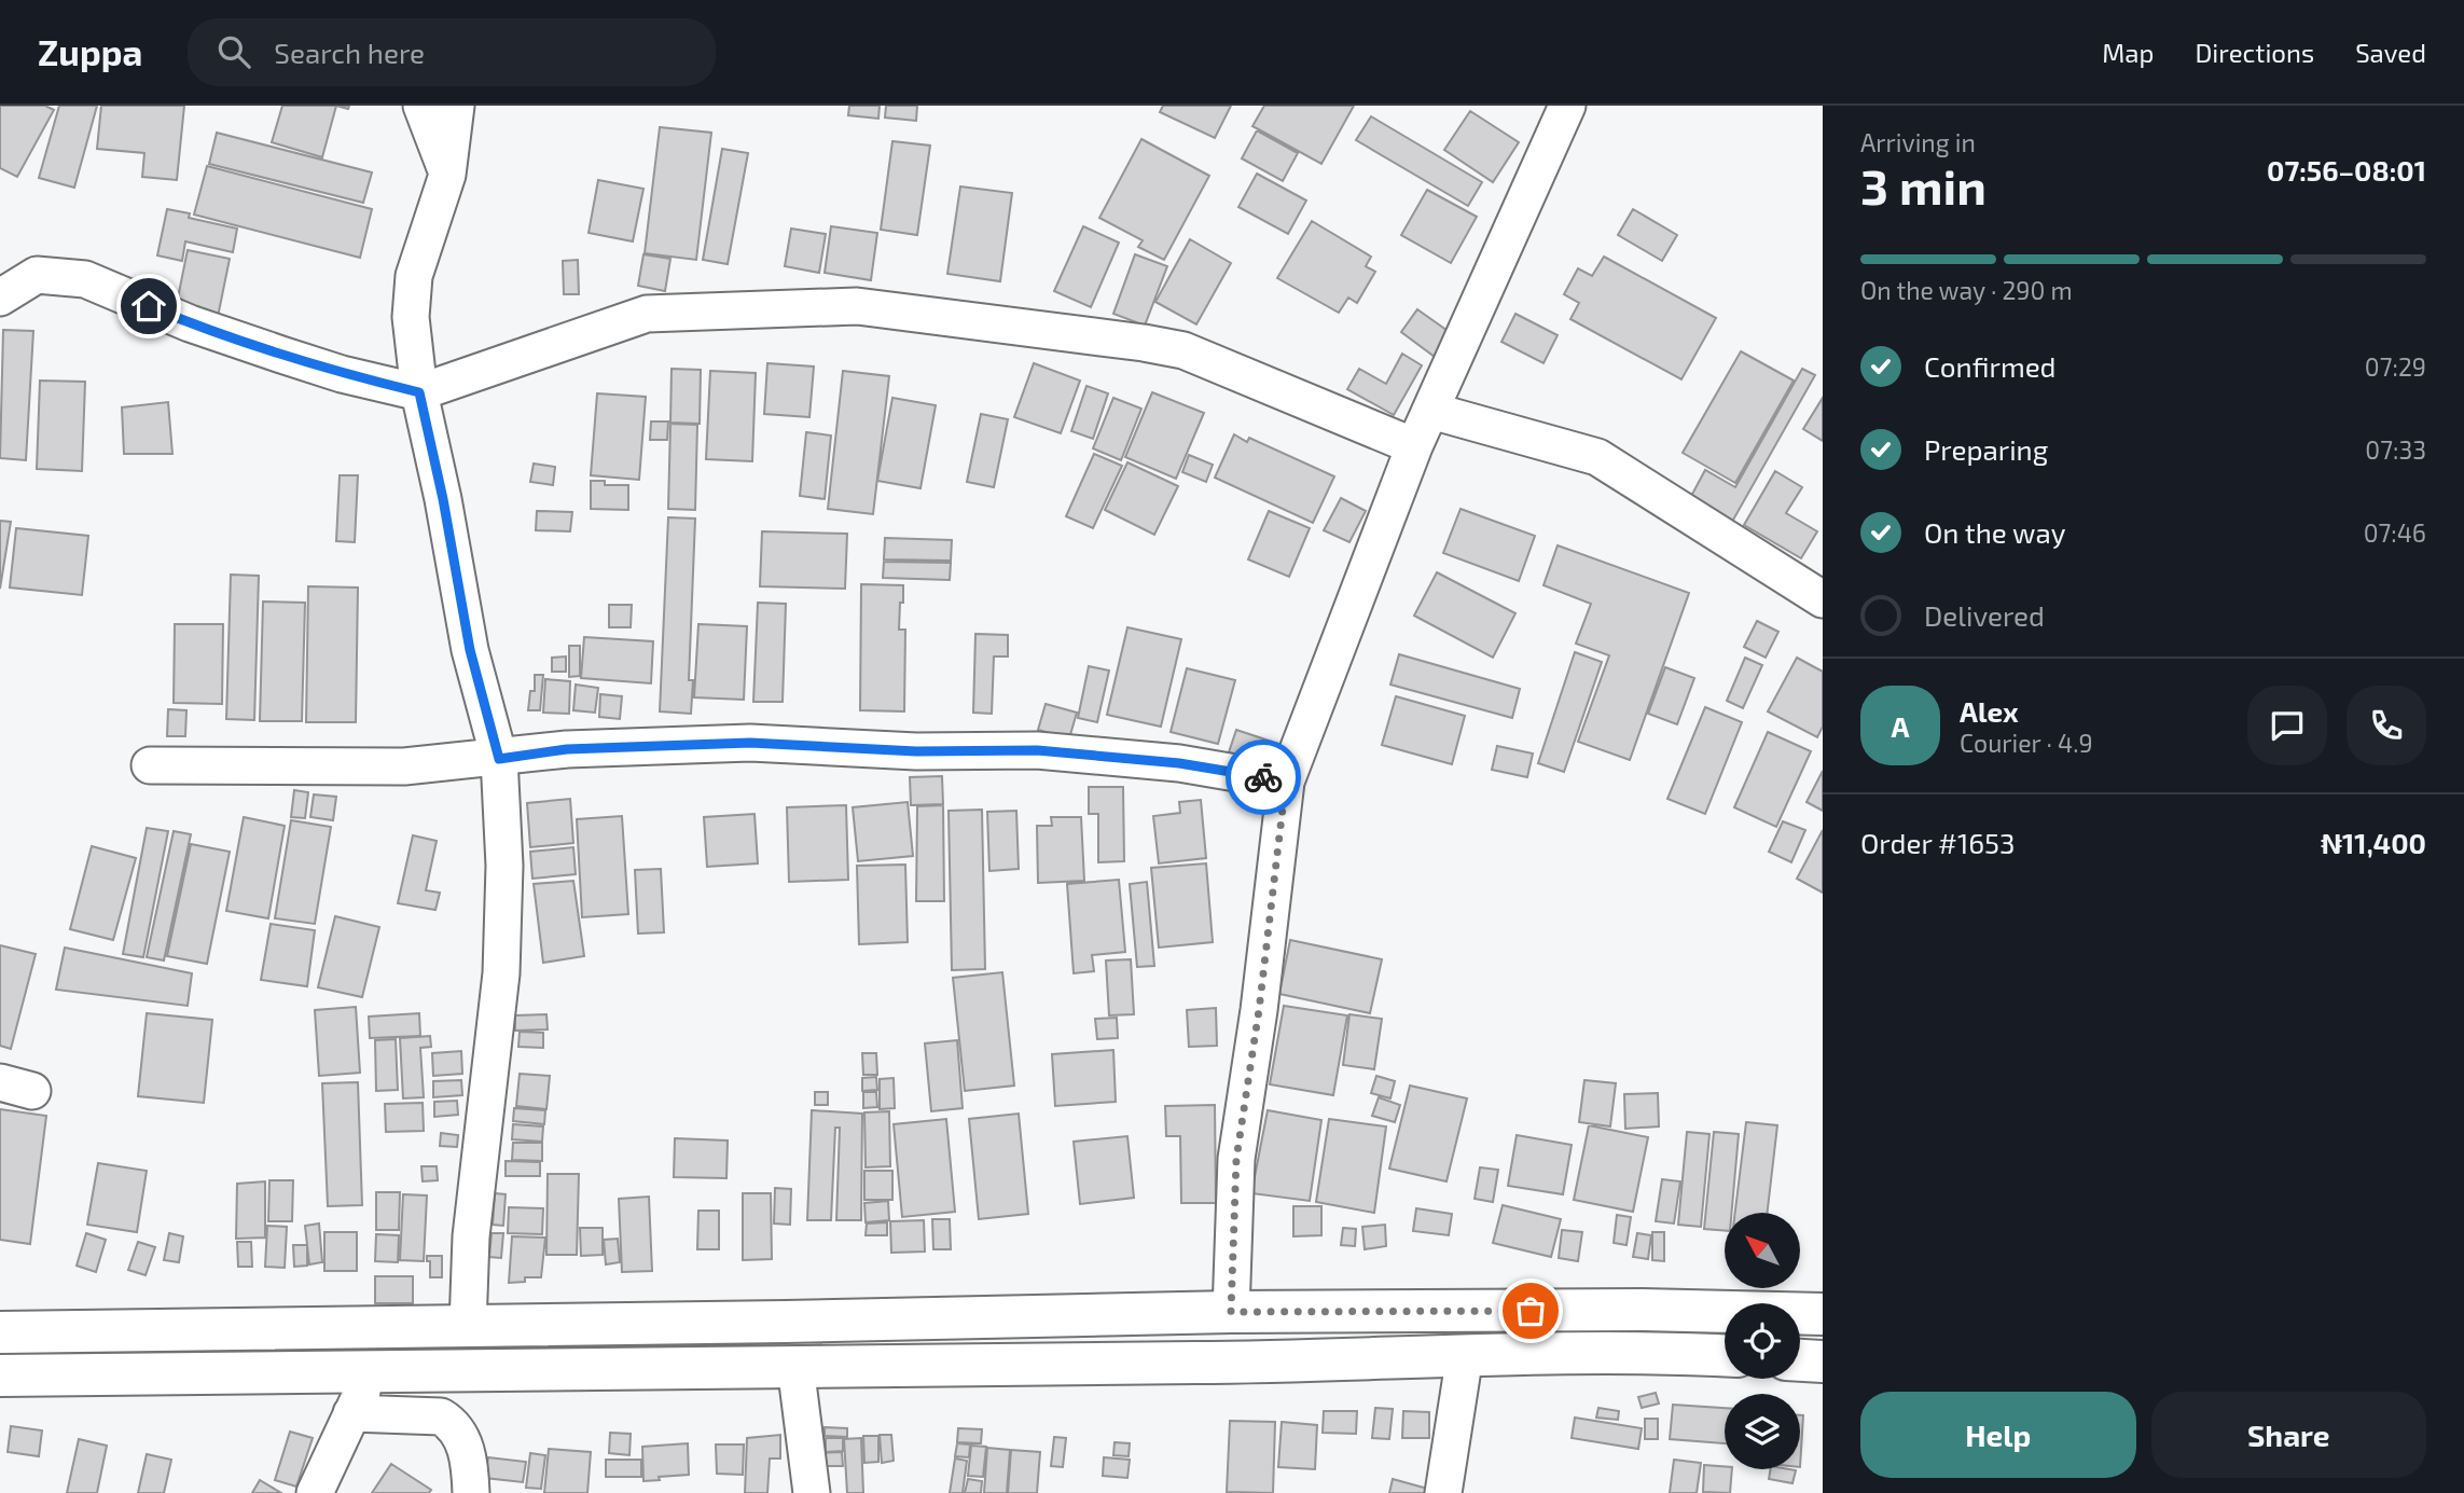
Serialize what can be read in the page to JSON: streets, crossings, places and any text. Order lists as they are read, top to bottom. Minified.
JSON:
{"north":"top left","page":{"header":"Zuppa","search":"Search here","nav":["Map","Directions","Saved"],"heading":["3 min","Arriving in","07:56–08:01"],"panel":["Alex","Courier · 4.9","Order #1653","₦11,400"],"bar":"On the way · 290 m","list":[["Confirmed","07:29"],["Preparing","07:33"],["On the way","07:46"],"Delivered"],"round":"A","buttons":["Help","Share"]}}
